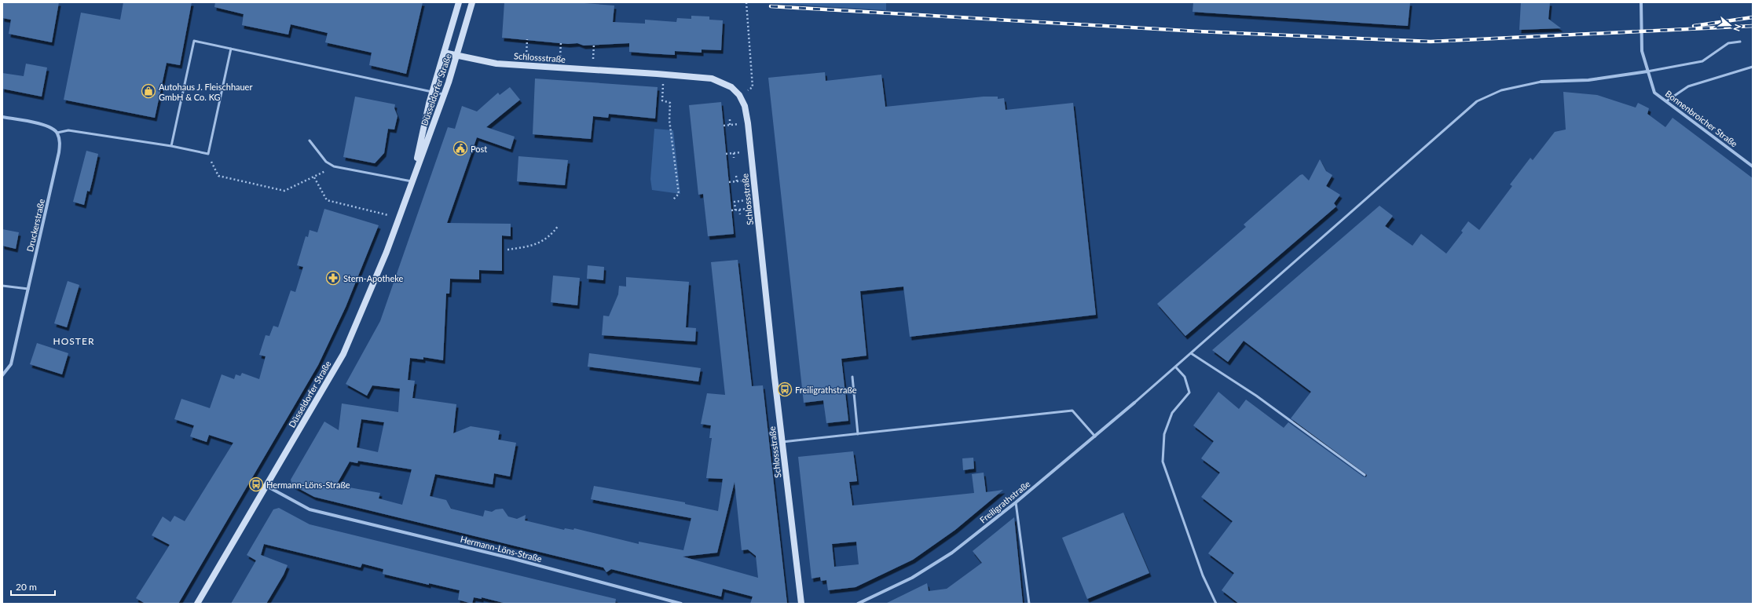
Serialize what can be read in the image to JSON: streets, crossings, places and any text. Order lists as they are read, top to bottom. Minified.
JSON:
{"streets":{"main road":["Schlossstraße","Düsseldorfer Straße"],"street":["Bonnenbroicher Straße","Druckerstraße","Freiligrathstraße","Hermann-Löns-Straße"]},"crossings":[["Schlossstraße","Düsseldorfer Straße"],["Düsseldorfer Straße","Hermann-Löns-Straße"]],"districts":["HOSTER"],"places":{"shop":["Autohaus J. Fleischhauer GmbH & Co. KG"],"public building":["Post"],"pharmacy":["Stern-Apotheke"],"bus stop":["Freiligrathstraße","Hermann-Löns-Straße"]},"scale_bar":"20 m","north":"right"}
